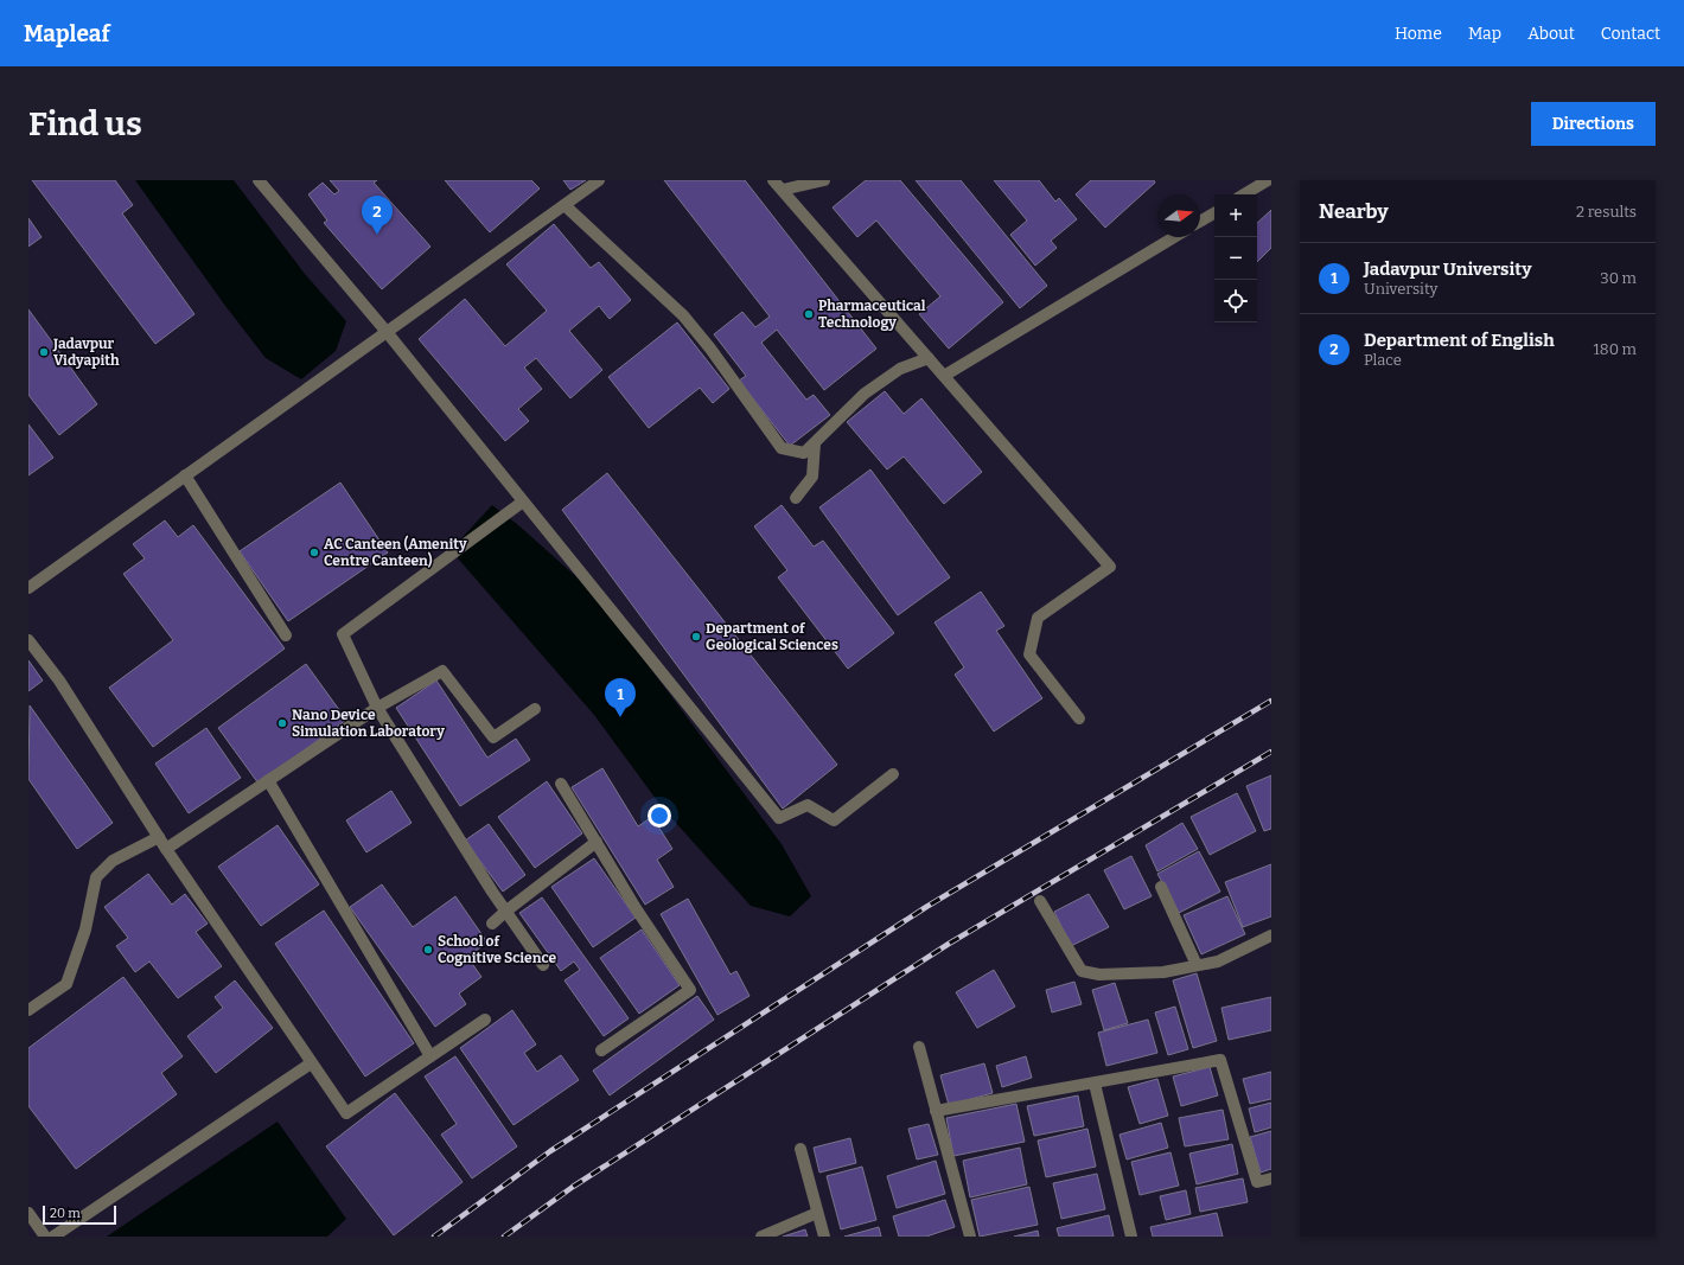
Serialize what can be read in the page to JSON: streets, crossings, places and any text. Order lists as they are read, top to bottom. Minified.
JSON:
{"places":["Pharmaceutical Technology","Jadavpur Vidyapith","AC Canteen (Amenity Centre Canteen)","Department of Geological Sciences","Nano Device Simulation Laboratory","School of Cognitive Science"],"scale_bar":"20 m","north":"right","page":{"header":"Mapleaf","nav":["Home","Map","About","Contact"],"buttons":"Directions","title":"Find us","heading":["Nearby","2 results"],"map_buttons":["+","−"],"pins":["2","1"],"list":[{"mark":"1","name":"Jadavpur University","note":"University","value":"30 m"},{"mark":"2","name":"Department of English","note":"Place","value":"180 m"}],"scale":"20 m"}}
